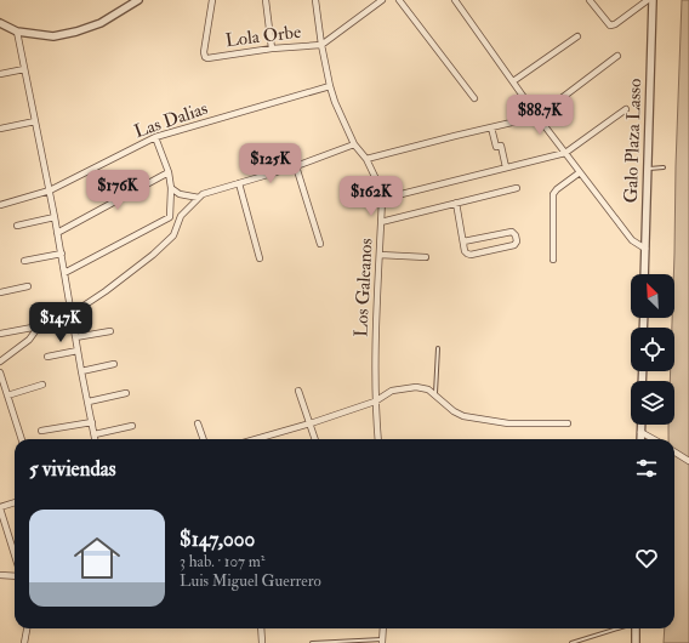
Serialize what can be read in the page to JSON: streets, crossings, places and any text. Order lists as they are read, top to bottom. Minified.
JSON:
{"streets":{"street":["Lola Orbe","Las Dalias","Galo Plaza Lasso","Los Galeanos"]},"crossings":[["Lola Orbe","Los Galeanos"],["Las Dalias","Los Galeanos"]],"north":"top left","page":{"price":["$88.7K","$125K","$176K","$162K","$147K"],"heading":"5 viviendas","list":[{"name":"$147,000","note":"3 hab. · 107 m² · Luis Miguel Guerrero"}]}}
